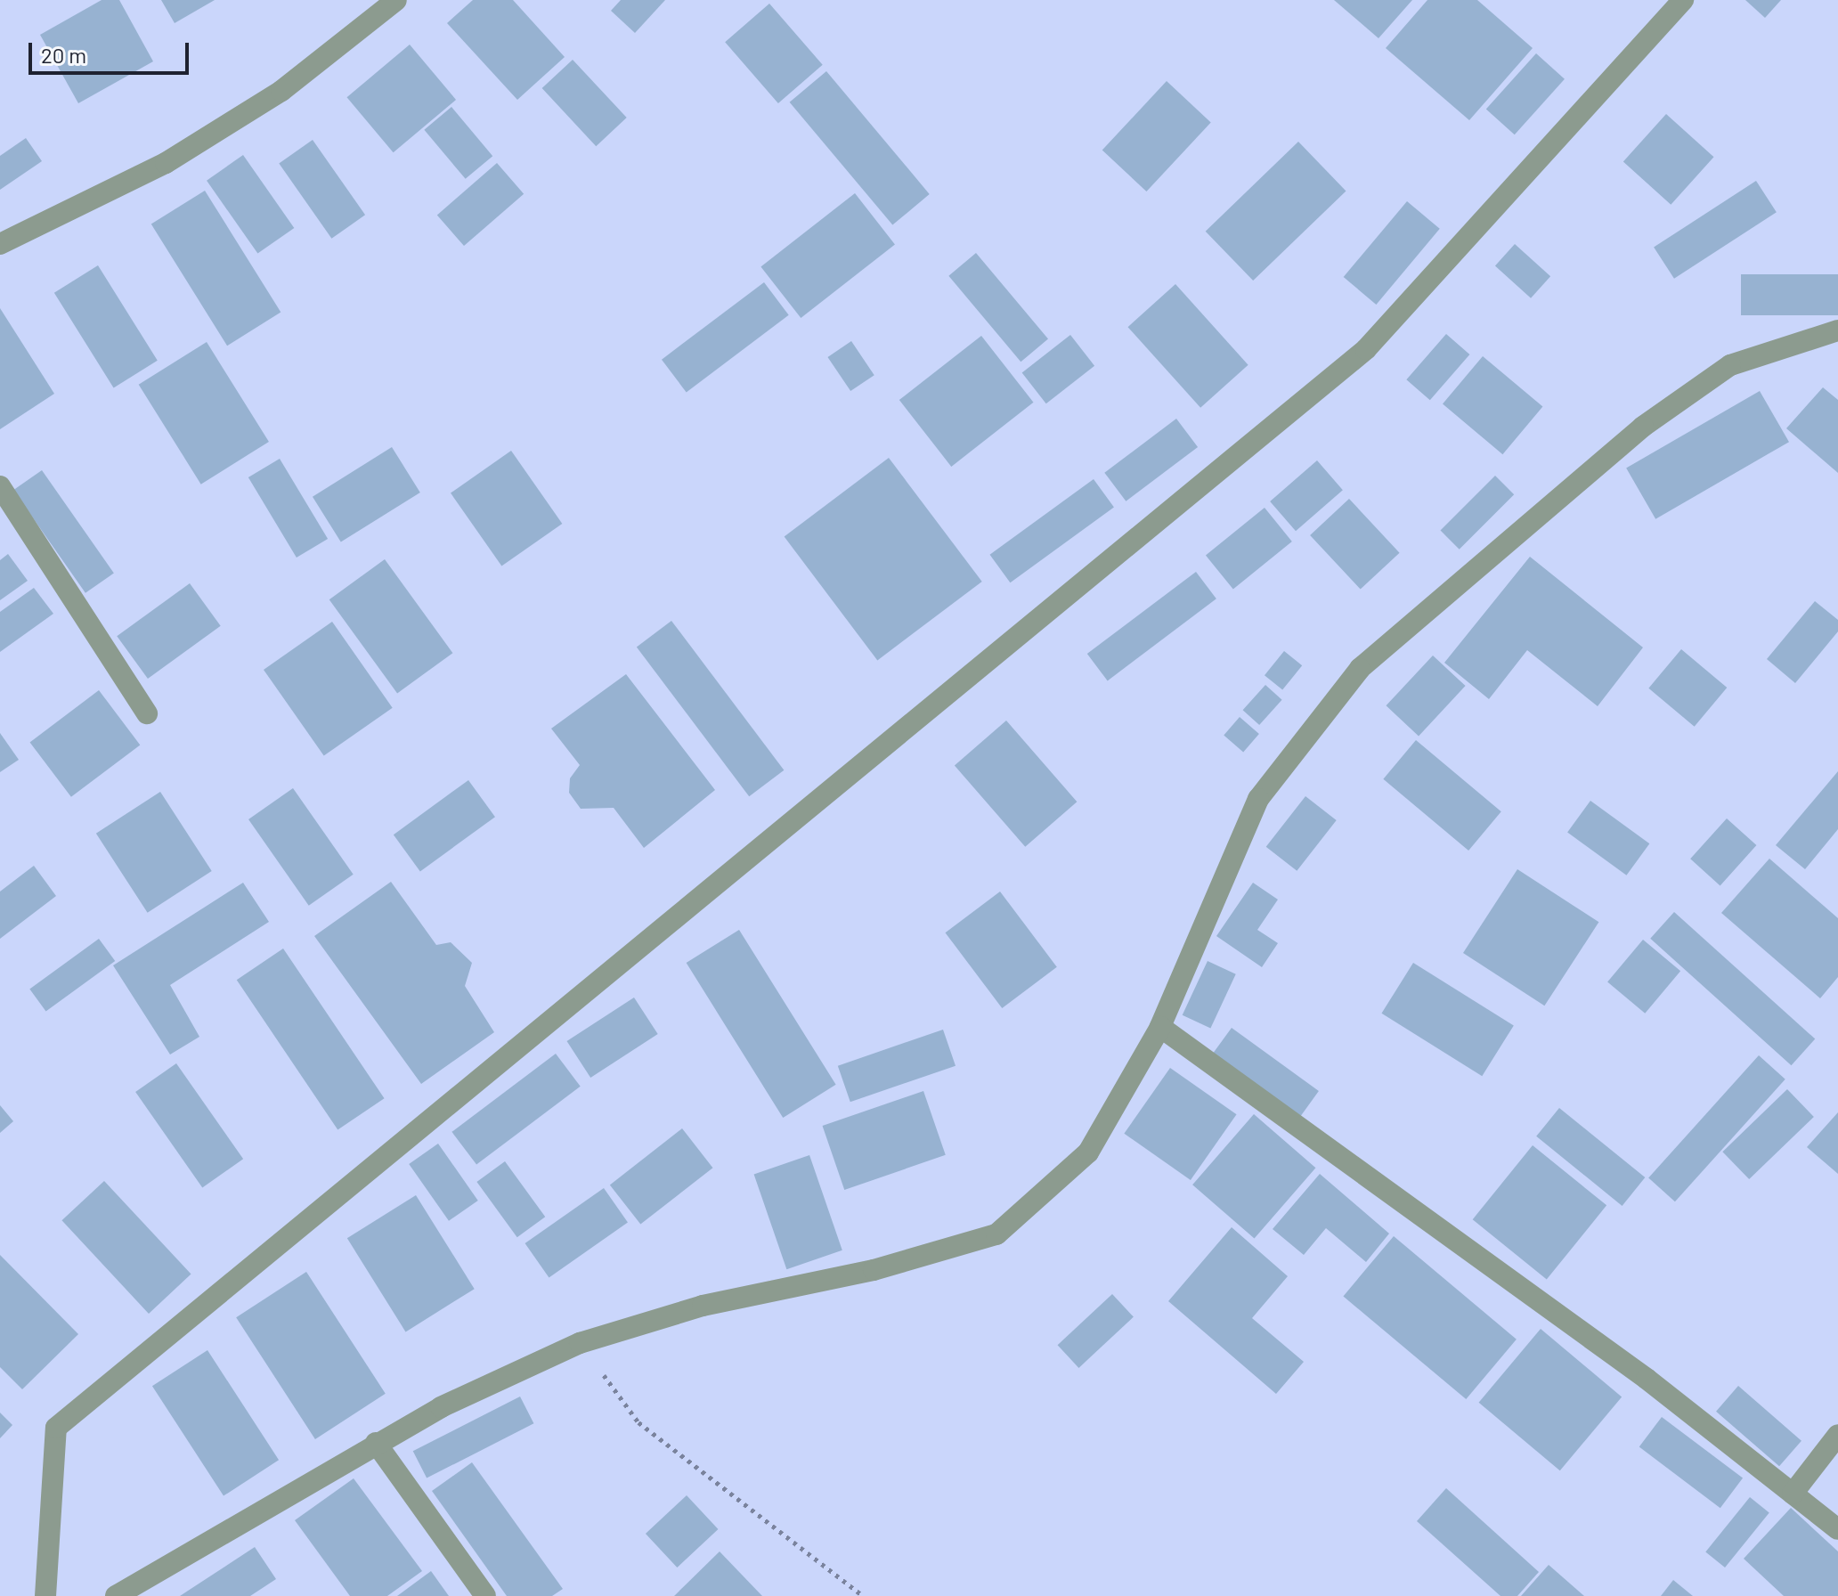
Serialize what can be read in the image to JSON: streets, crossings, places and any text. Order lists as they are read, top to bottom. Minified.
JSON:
{"scale_bar":"20 m"}
